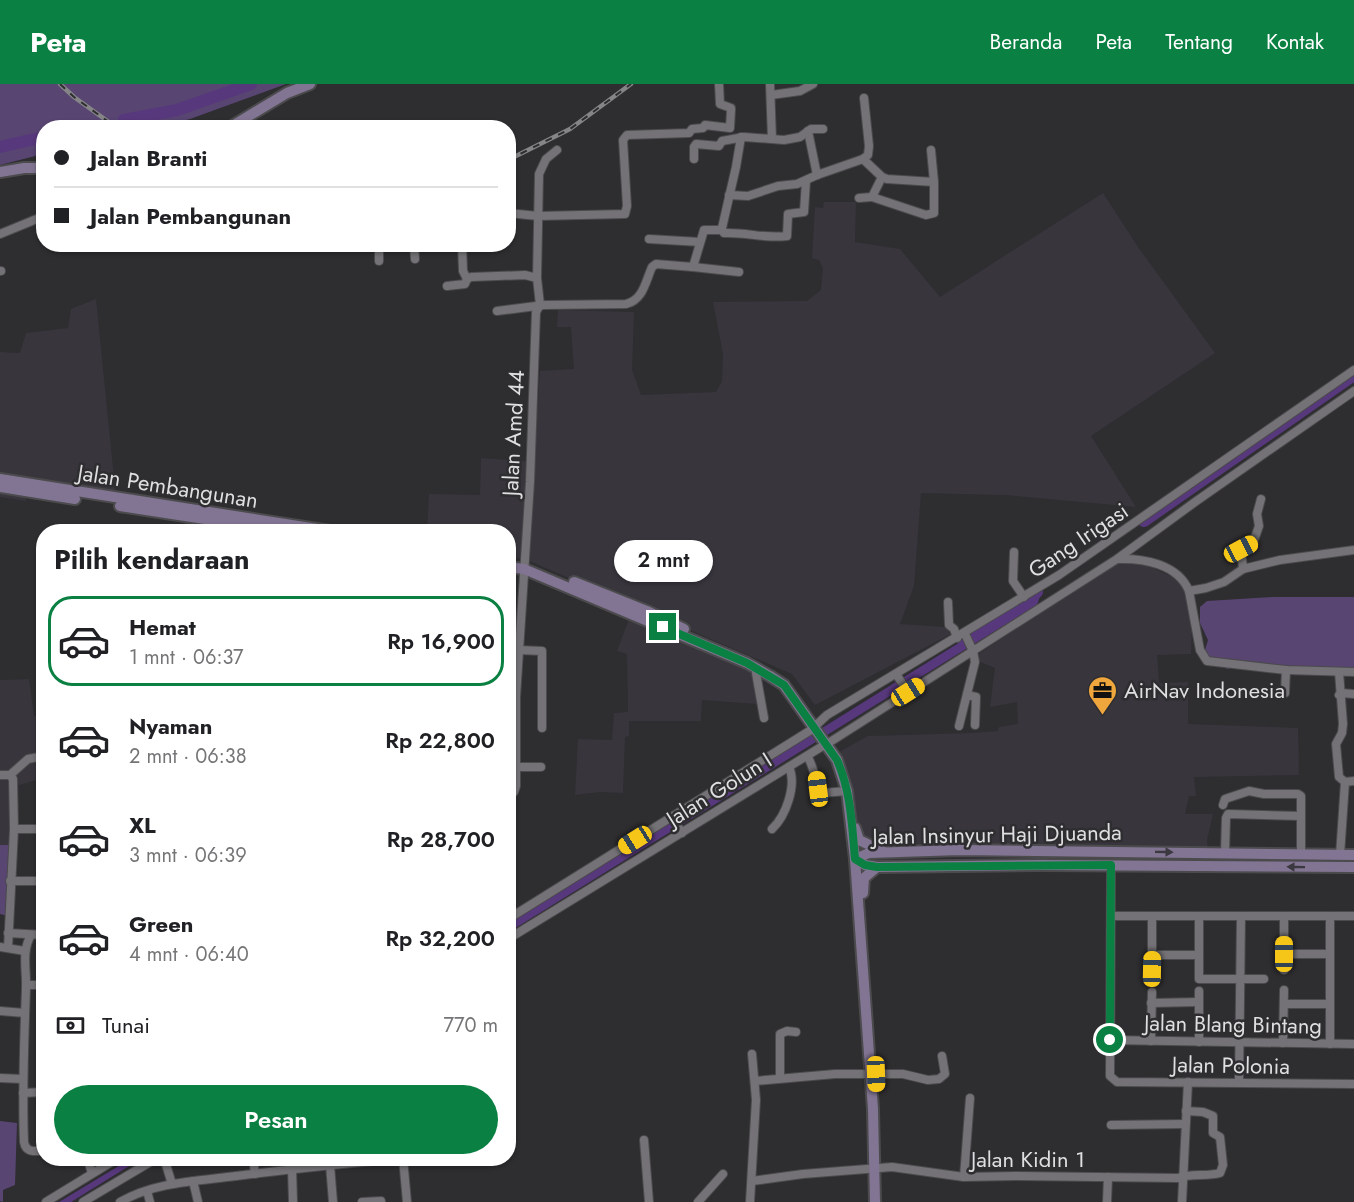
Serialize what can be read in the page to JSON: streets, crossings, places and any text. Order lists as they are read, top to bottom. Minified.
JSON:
{"streets":{"main road":["Jalan Pembangunan","Jalan Insinyur Haji Djuanda"],"street":["Jalan Amd 44","Gang Irigasi","Jalan Golun I","Jalan Blang Bintang","Jalan Polonia","Jalan Kidin 1"]},"crossings":[["Gang Irigasi","Jalan Golun I"],["Jalan Blang Bintang","Jalan Polonia"]],"places":{"office":["AirNav Indonesia"]},"page":{"header":"Peta","nav":["Beranda","Peta","Tentang","Kontak"],"banner":["Jalan Branti","Jalan Pembangunan"],"heading":"Pilih kendaraan","bubble":"2 mnt","list":[{"name":"Hemat","note":"1 mnt · 06:37","value":"Rp 16,900"},{"name":"Nyaman","note":"2 mnt · 06:38","value":"Rp 22,800"},{"name":"XL","note":"3 mnt · 06:39","value":"Rp 28,700"},{"name":"Green","note":"4 mnt · 06:40","value":"Rp 32,200"}],"pay":["Tunai","770 m"],"buttons":"Pesan"}}
